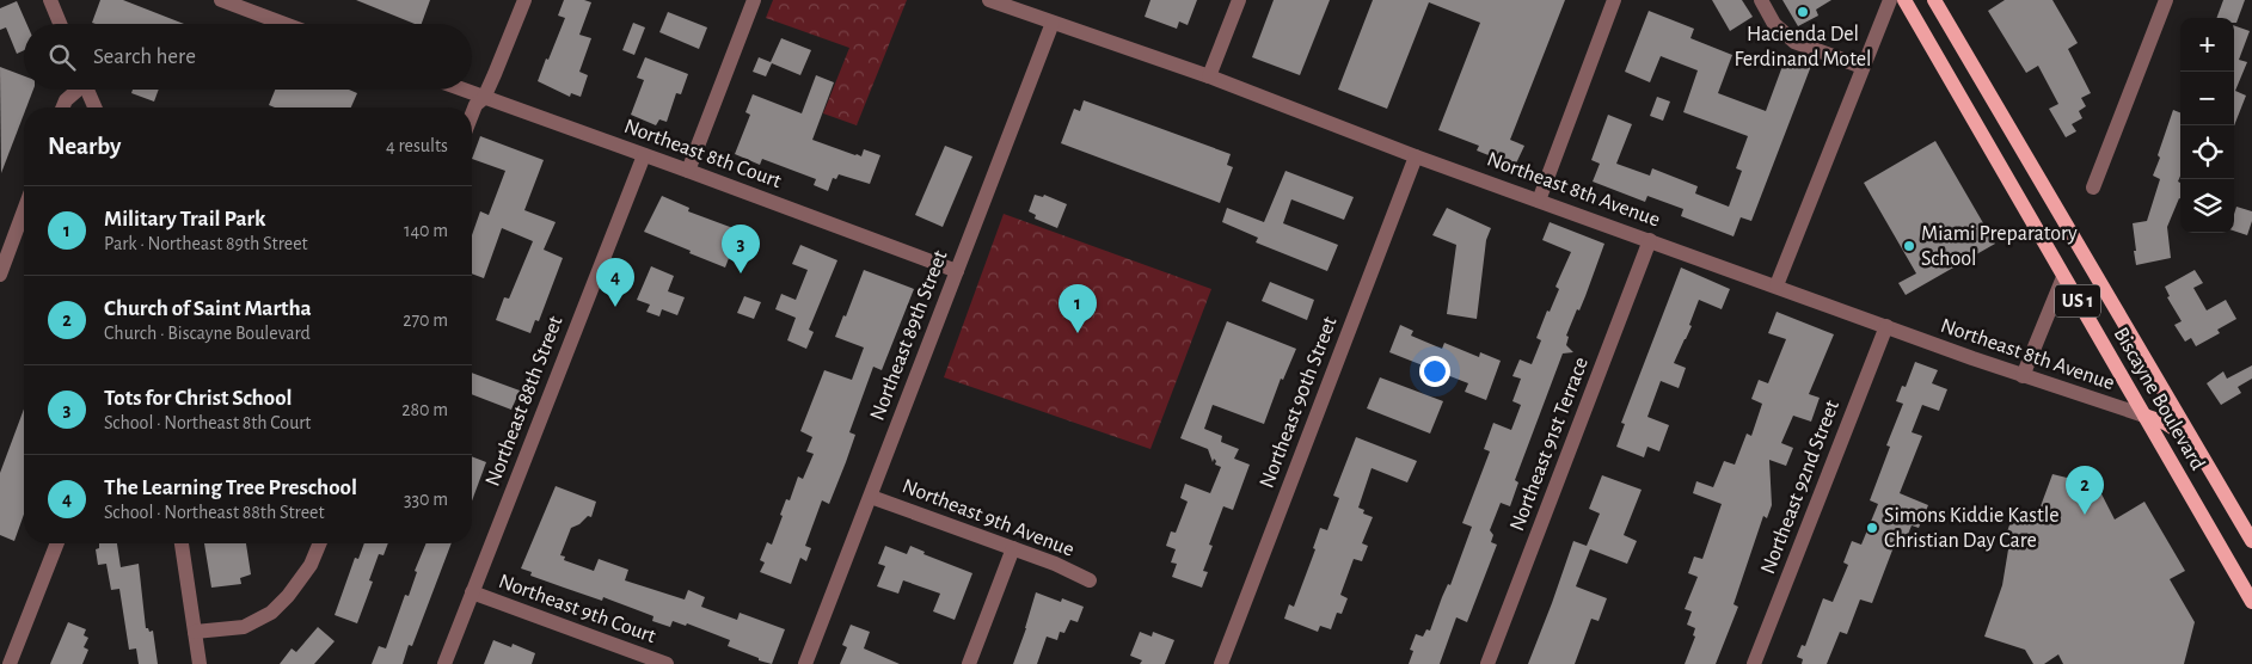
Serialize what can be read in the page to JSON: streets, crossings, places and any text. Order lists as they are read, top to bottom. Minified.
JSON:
{"streets":{"main road":["US 1","Biscayne Boulevard"],"street":["Northeast 8th Court","Northeast 8th Avenue","Northeast 89th Street","Northeast 88th Street","Northeast 90th Street","Northeast 91st Terrace","Northeast 92nd Street","Northeast 9th Avenue","Northeast 9th Court"]},"crossings":[["Northeast 8th Court","Northeast 89th Street"],["Northeast 8th Court","Northeast 88th Street"],["Northeast 8th Avenue","Northeast 89th Street"],["Northeast 8th Avenue","Biscayne Boulevard"],["Northeast 8th Avenue","Northeast 90th Street"],["Northeast 8th Avenue","Northeast 91st Terrace"],["Northeast 8th Avenue","Northeast 92nd Street"],["Northeast 89th Street","Northeast 9th Avenue"],["Northeast 88th Street","Northeast 9th Court"]],"places":["Hacienda Del Ferdinand Motel","Miami Preparatory School","Simons Kiddie Kastle Christian Day Care"],"page":{"map_buttons":["+","−"],"search":"Search here","heading":["Nearby","4 results"],"list":[{"mark":"1","name":"Military Trail Park","note":"Park · Northeast 89th Street","value":"140 m"},{"mark":"2","name":"Church of Saint Martha","note":"Church · Biscayne Boulevard","value":"270 m"},{"mark":"3","name":"Tots for Christ School","note":"School · Northeast 8th Court","value":"280 m"},{"mark":"4","name":"The Learning Tree Preschool","note":"School · Northeast 88th Street","value":"330 m"}],"pins":["3","4","1","2"]}}
